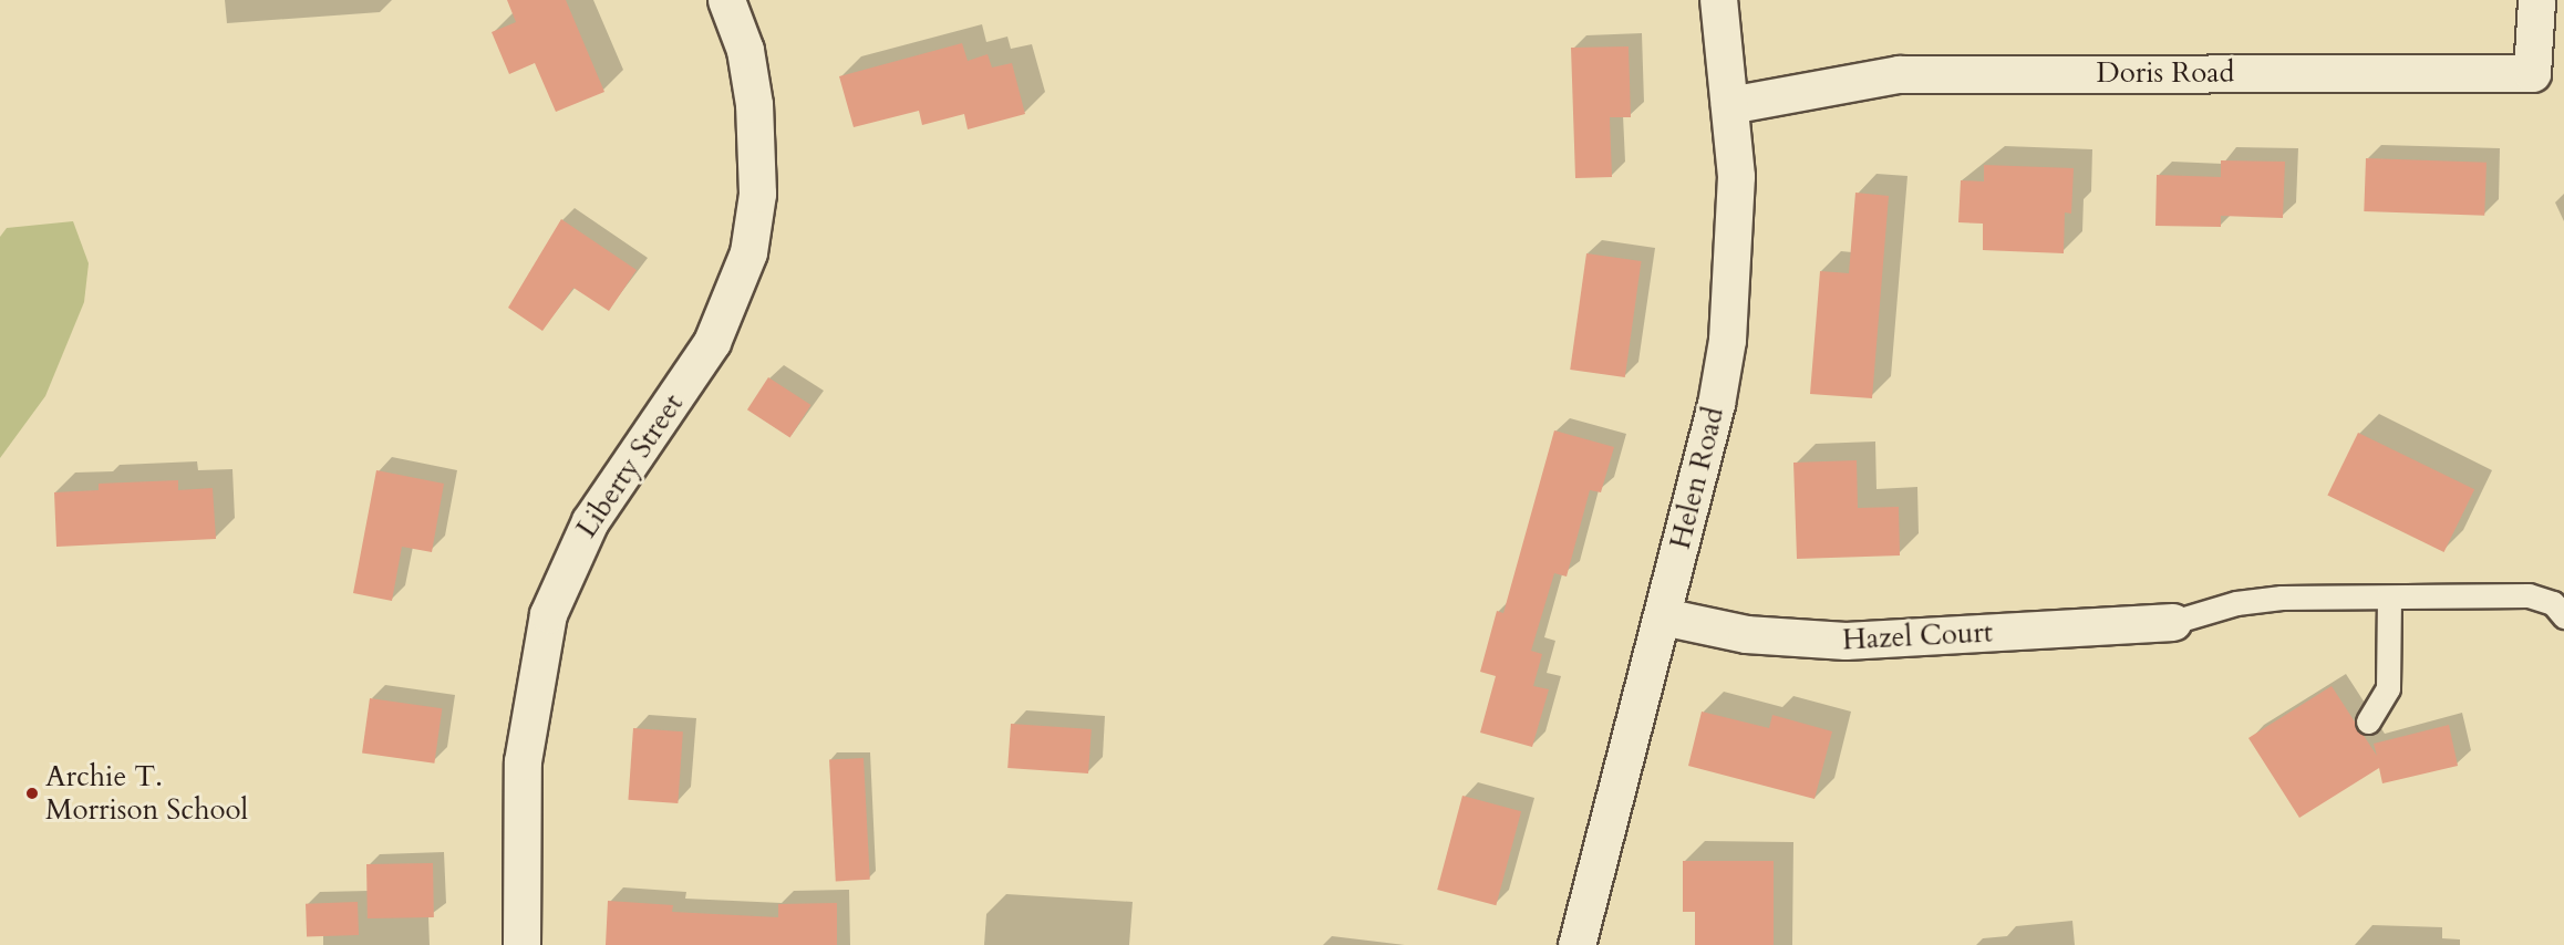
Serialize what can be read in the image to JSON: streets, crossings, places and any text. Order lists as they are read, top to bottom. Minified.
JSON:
{"streets":{"street":["Doris Road","Liberty Street","Helen Road","Hazel Court"]},"crossings":[["Doris Road","Helen Road"],["Helen Road","Hazel Court"]],"places":["Archie T. Morrison School"]}
